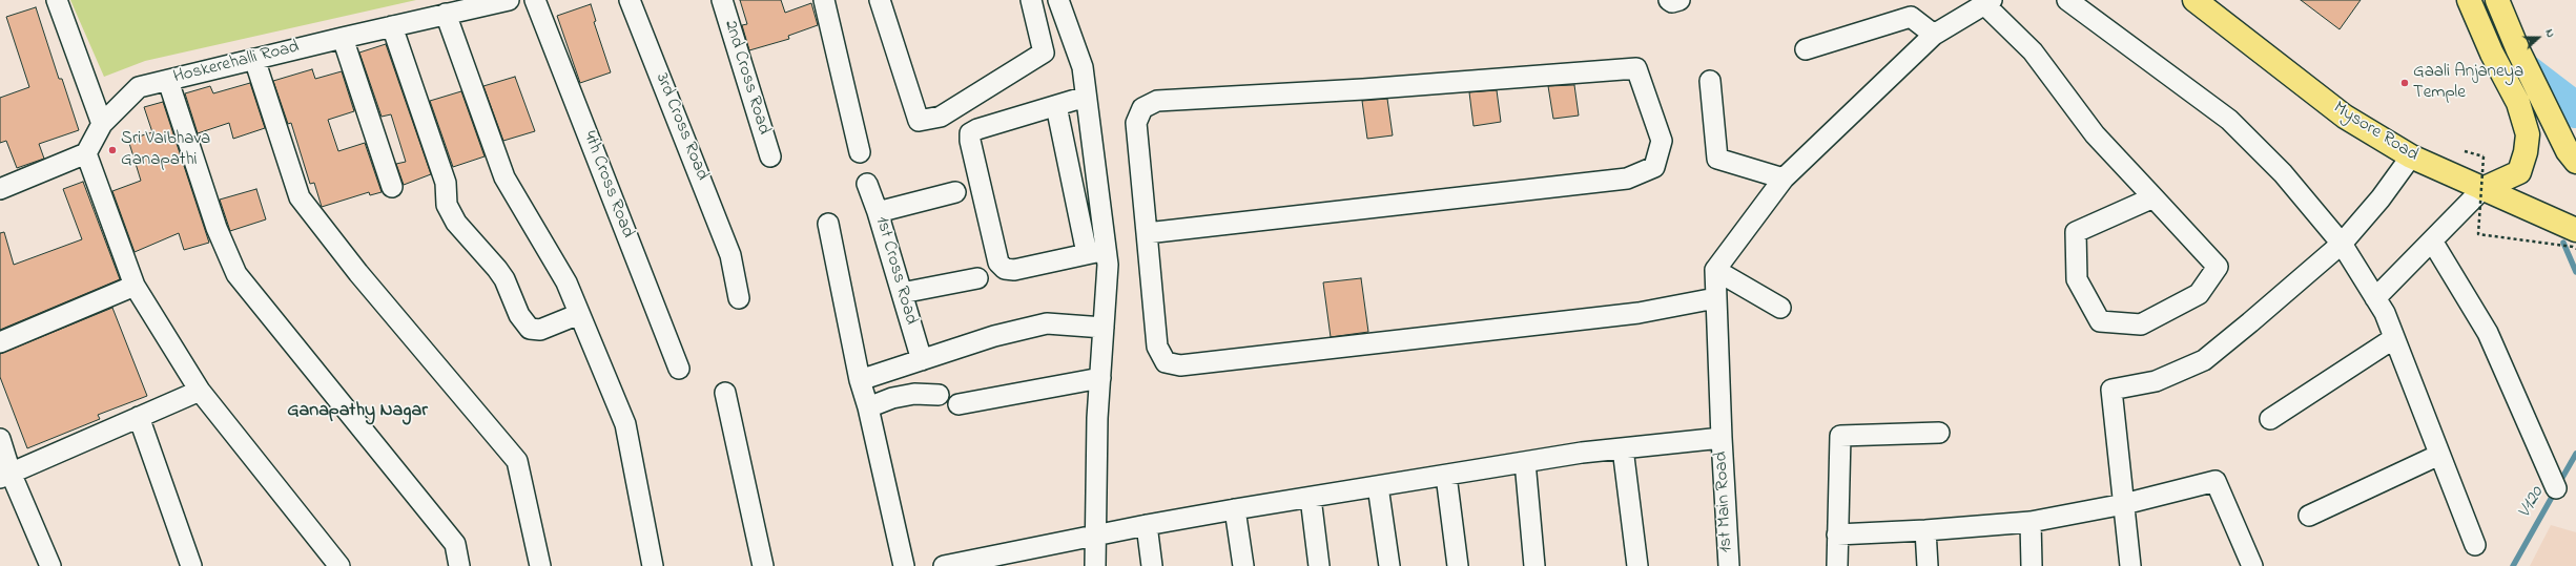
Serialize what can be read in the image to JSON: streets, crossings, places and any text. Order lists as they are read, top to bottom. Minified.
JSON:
{"streets":{"highway":["Mysore Road"],"street":["Hoskerehalli Road","2nd Cross Road","3rd Cross Road","4th Cross Road","1st Cross Road","1st Main Road"]},"districts":["Ganapathy Nagar"],"water":["V120"],"places":["Gaali Anjaneya Temple","Sri Vaibhava Ganapathi"],"north":"right"}
